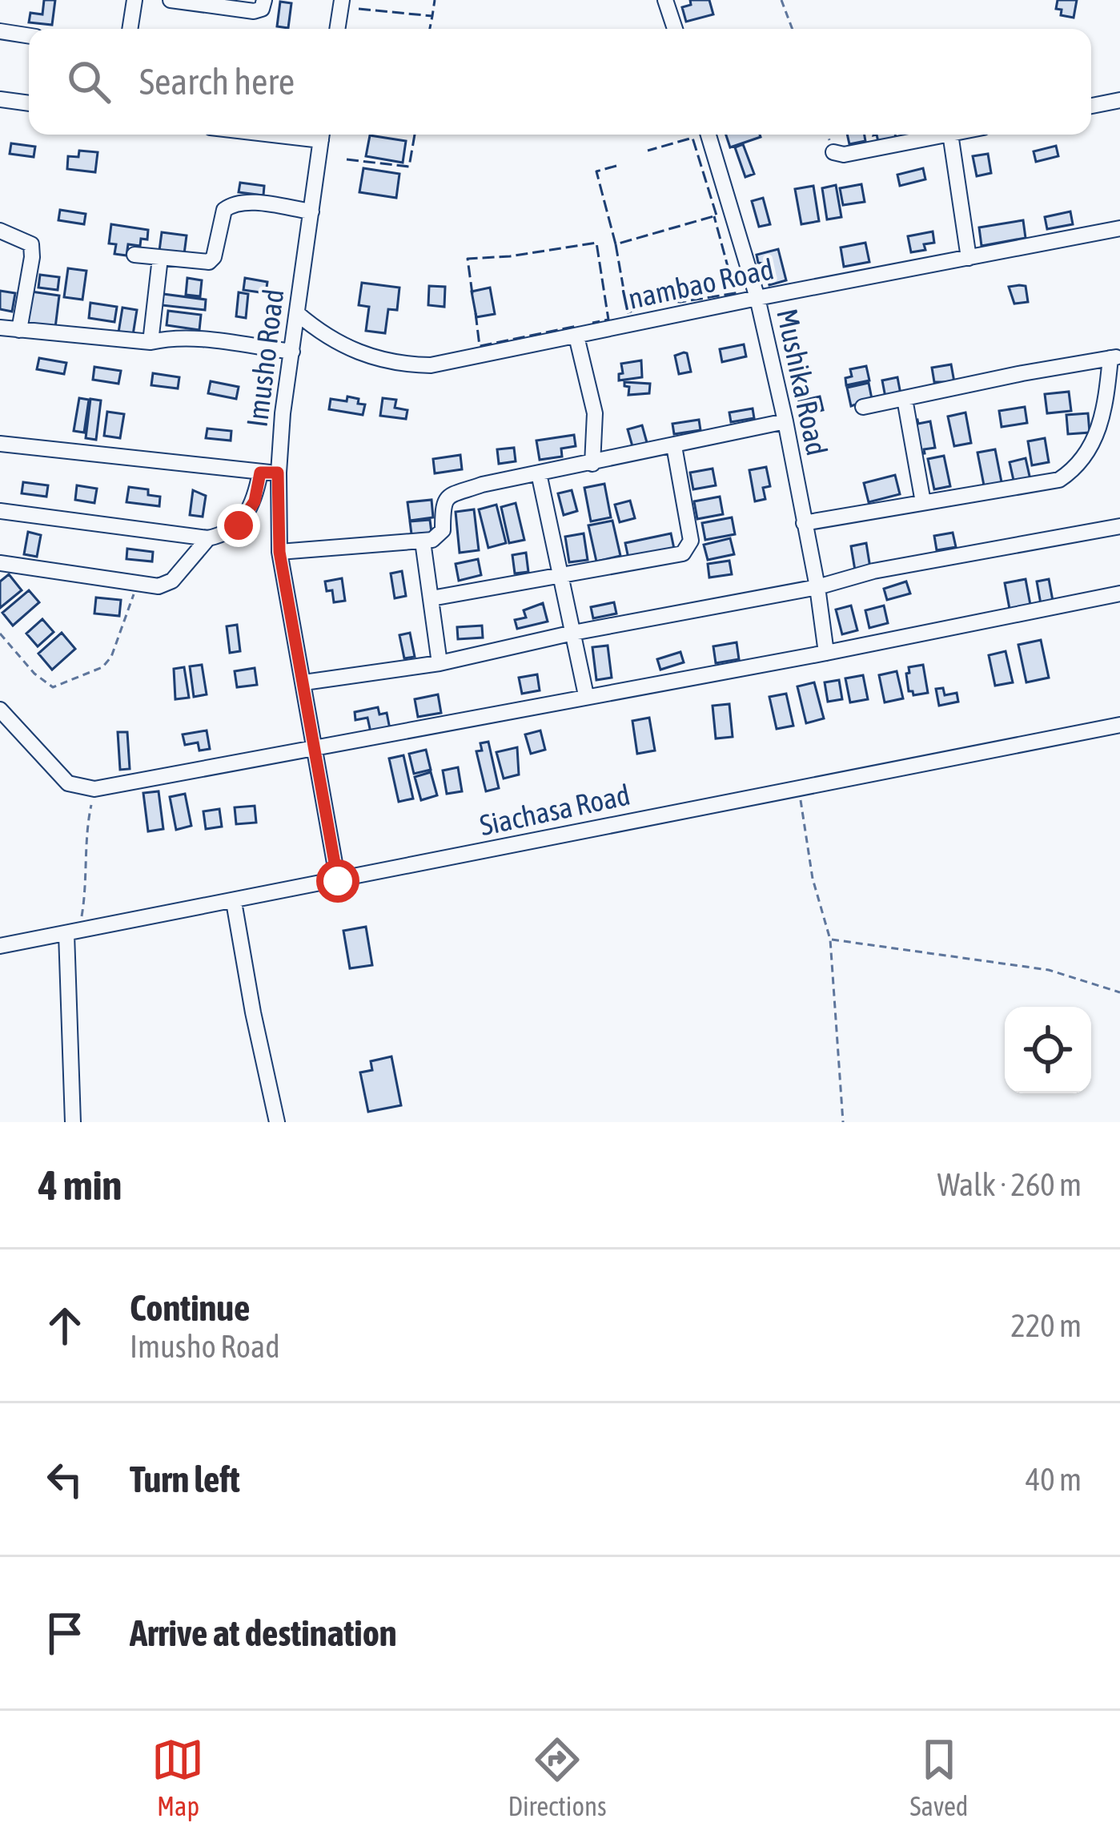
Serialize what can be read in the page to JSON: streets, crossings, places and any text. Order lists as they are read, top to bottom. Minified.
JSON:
{"streets":{"street":["Inambao Road","Imusho Road","Mushika Road","Siachasa Road"]},"crossings":[["Inambao Road","Imusho Road"],["Inambao Road","Mushika Road"],["Imusho Road","Siachasa Road"]],"page":{"search":"Search here","heading":["4 min","Walk · 260 m"],"list":[["Continue","Imusho Road","220 m"],["Turn left","40 m"],"Arrive at destination"],"nav":["Map","Directions","Saved"]}}
